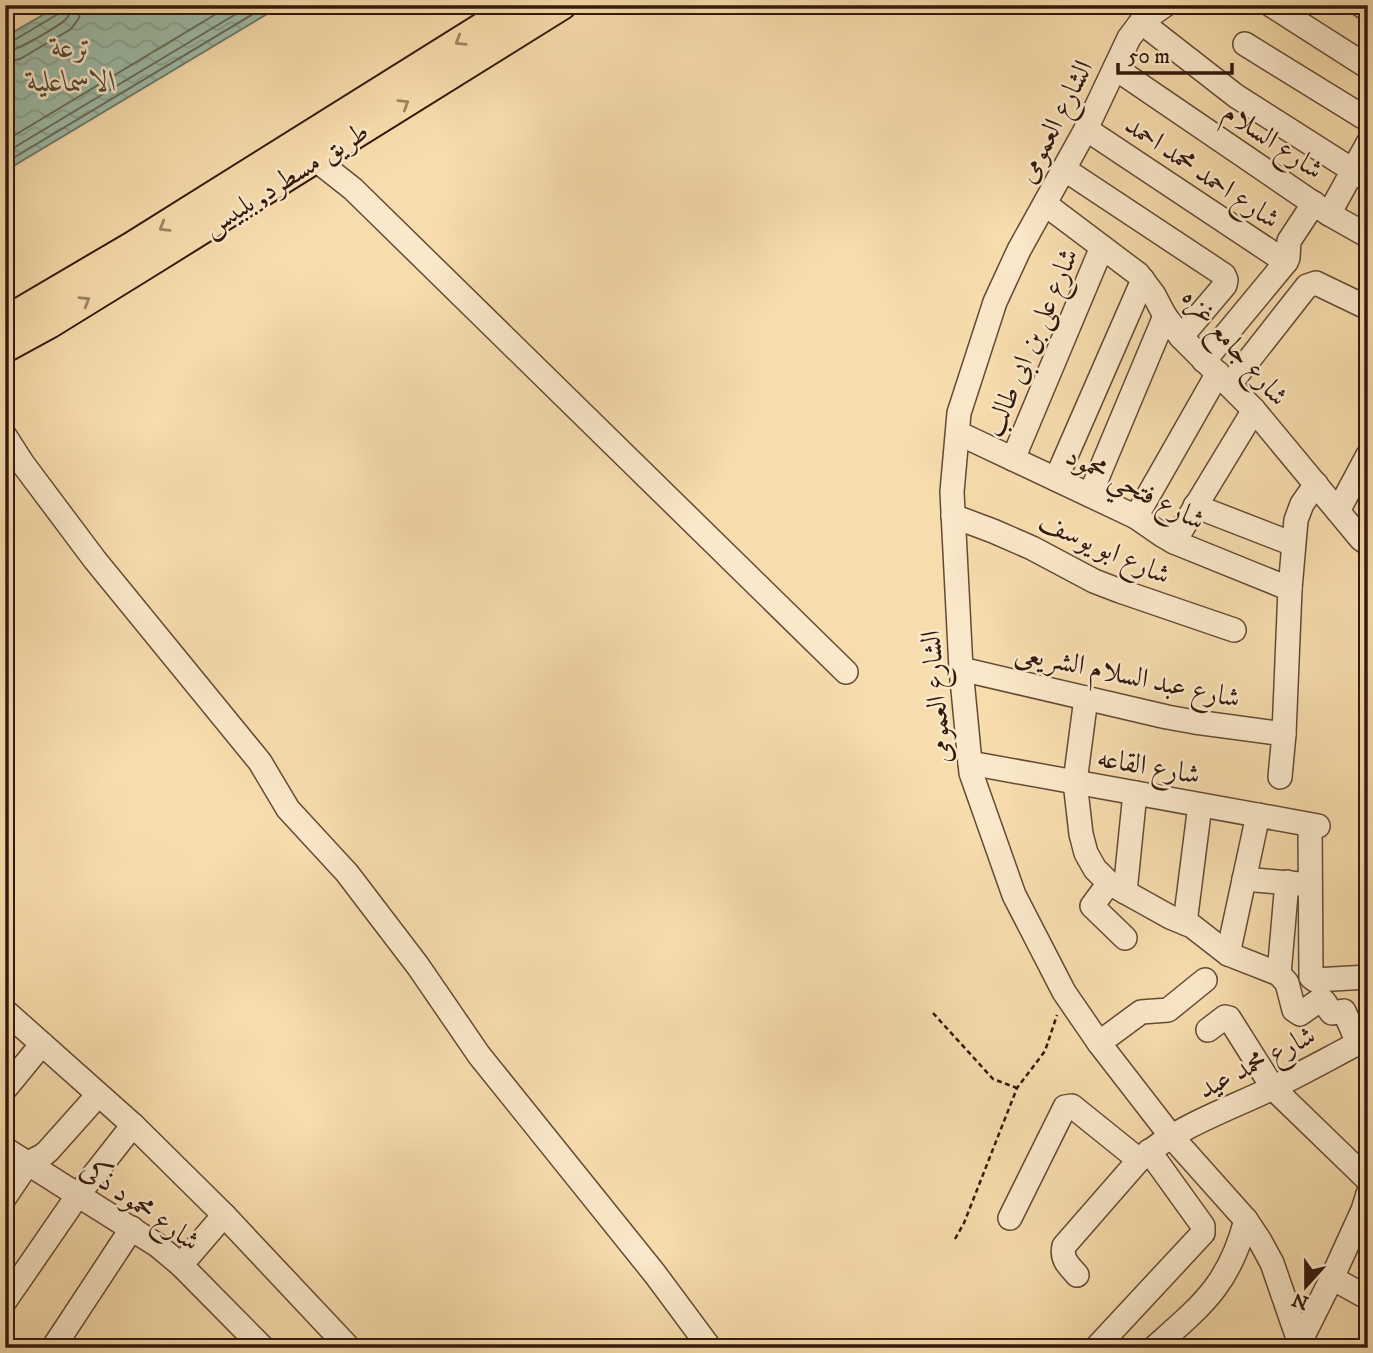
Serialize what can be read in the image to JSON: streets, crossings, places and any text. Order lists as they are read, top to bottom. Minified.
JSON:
{"streets":{"main road":["طريق مسطرد, بلبيس"],"street":["الشارع العمومى","شارع السلام","شارع احمد محمد احمد","شارع على بن ابى طالب","شارع جامع غزه","شارع فتحي محمود","شارع ابو يوسف","شارع عبد السلام الشريعى","شارع القاعه","شارع محمد عيد","شارع محمود ذكى"]},"crossings":[["الشارع العمومى","شارع السلام"],["الشارع العمومى","شارع احمد محمد احمد"],["الشارع العمومى","شارع جامع غزه"],["الشارع العمومى","شارع فتحي محمود"],["الشارع العمومى","شارع ابو يوسف"],["الشارع العمومى","شارع عبد السلام الشريعى"],["الشارع العمومى","شارع القاعه"],["الشارع العمومى","شارع محمد عيد"],["شارع على بن ابى طالب","شارع جامع غزه"],["شارع على بن ابى طالب","شارع فتحي محمود"]],"water":["ترعة الاسماعلية"],"scale_bar":"50 m","north":"bottom"}
